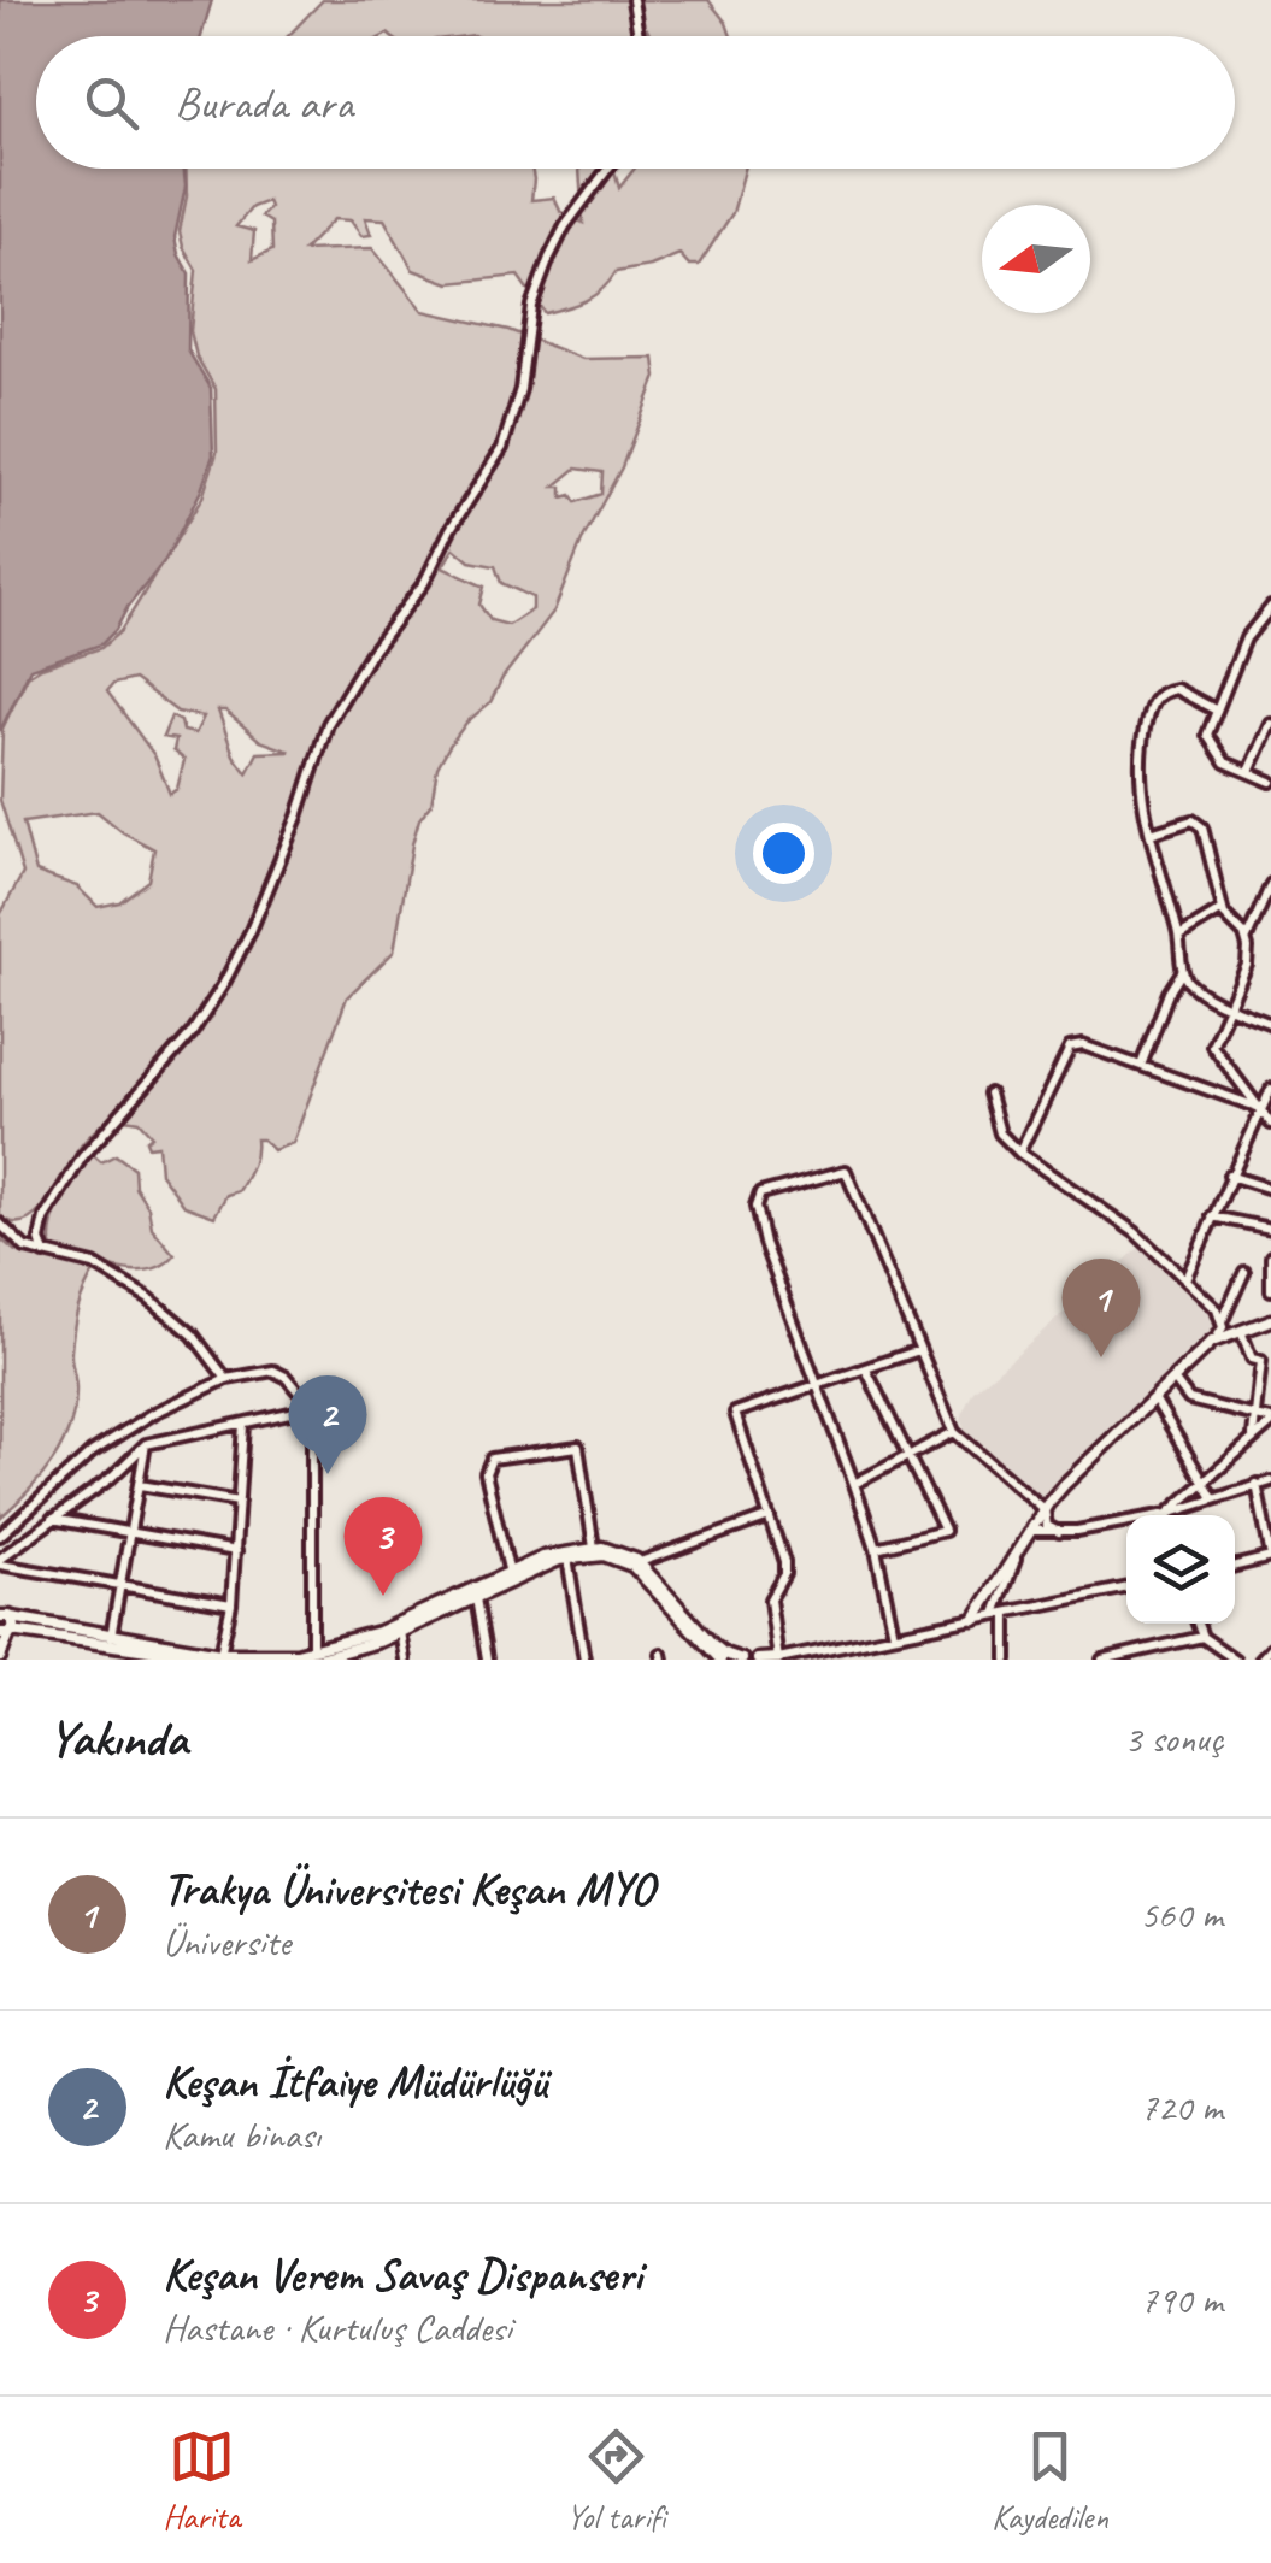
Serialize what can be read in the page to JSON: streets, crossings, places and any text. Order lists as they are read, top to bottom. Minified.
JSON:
{"north":"left","page":{"search":"Burada ara","pins":["1","2","3"],"heading":["Yakında","3 sonuç"],"list":[{"mark":"1","name":"Trakya Üniversitesi Keşan MYO","note":"Üniversite","value":"560 m"},{"mark":"2","name":"Keşan İtfaiye Müdürlüğü","note":"Kamu binası","value":"720 m"},{"mark":"3","name":"Keşan Verem Savaş Dispanseri","note":"Hastane · Kurtuluş Caddesi","value":"790 m"}],"nav":["Harita","Yol tarifi","Kaydedilen"]}}
